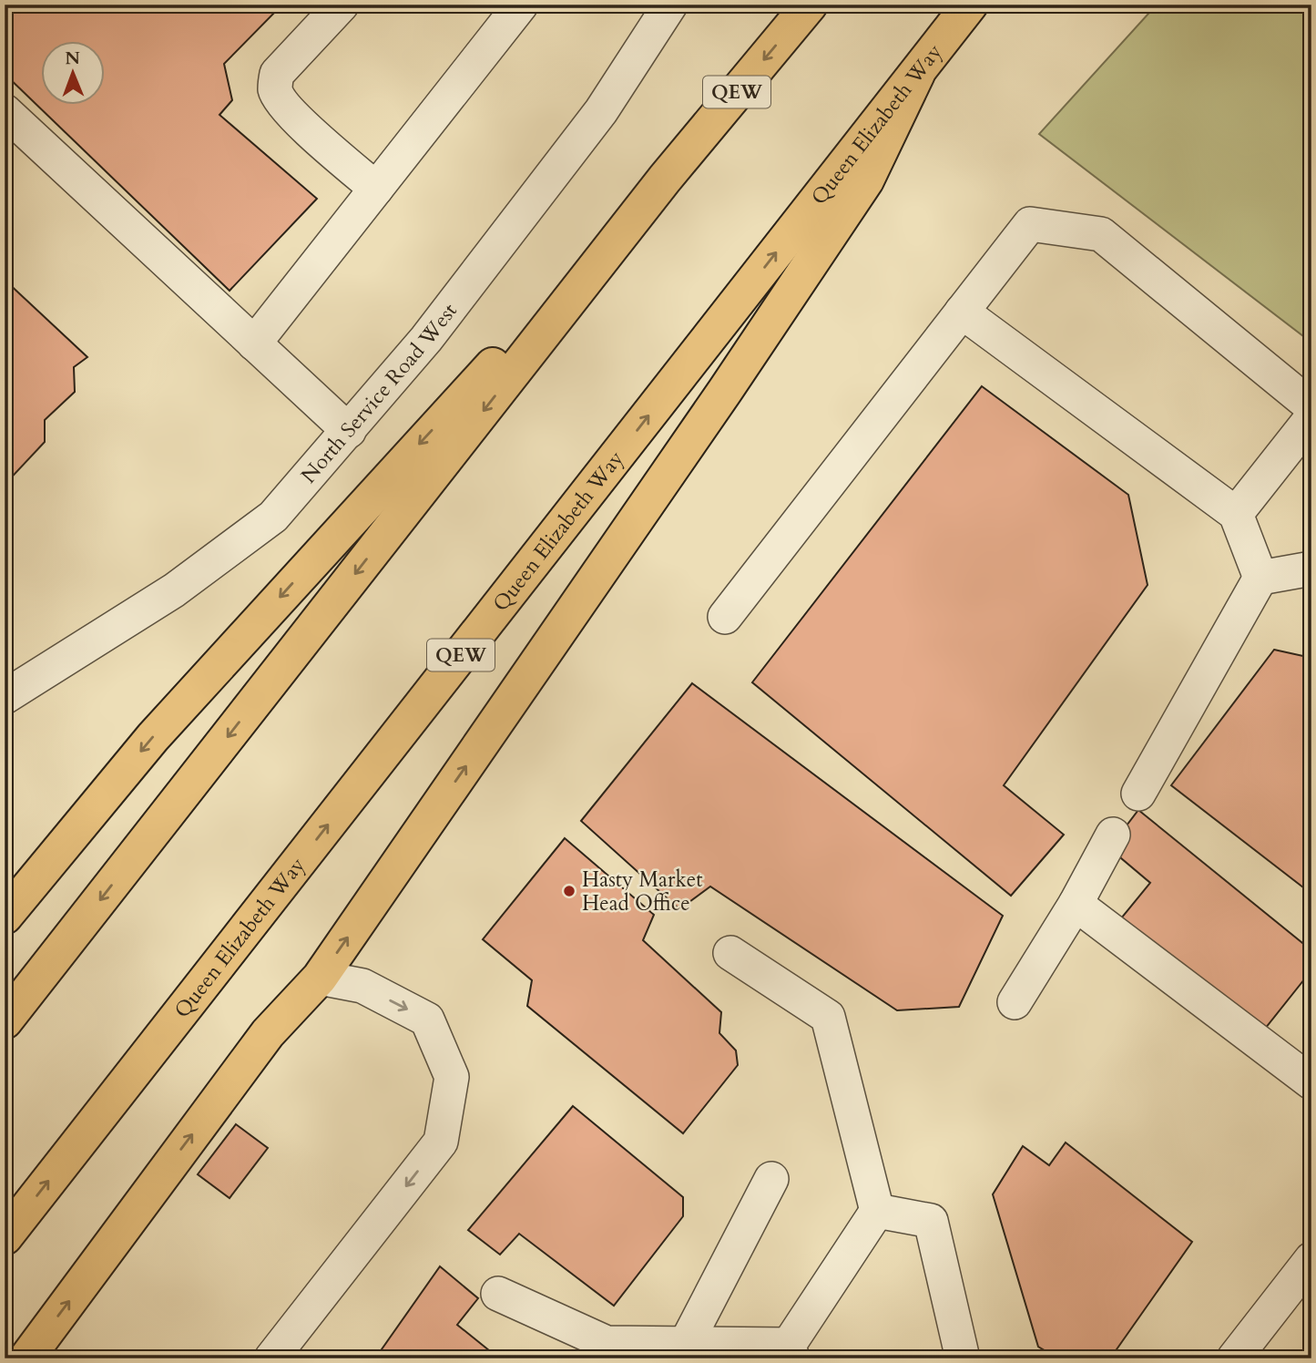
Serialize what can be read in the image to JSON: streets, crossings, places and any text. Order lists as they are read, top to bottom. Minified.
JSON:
{"streets":{"highway":["QEW","Queen Elizabeth Way"],"street":["North Service Road West"]},"places":["Hasty Market Head Office"],"north":"top"}
